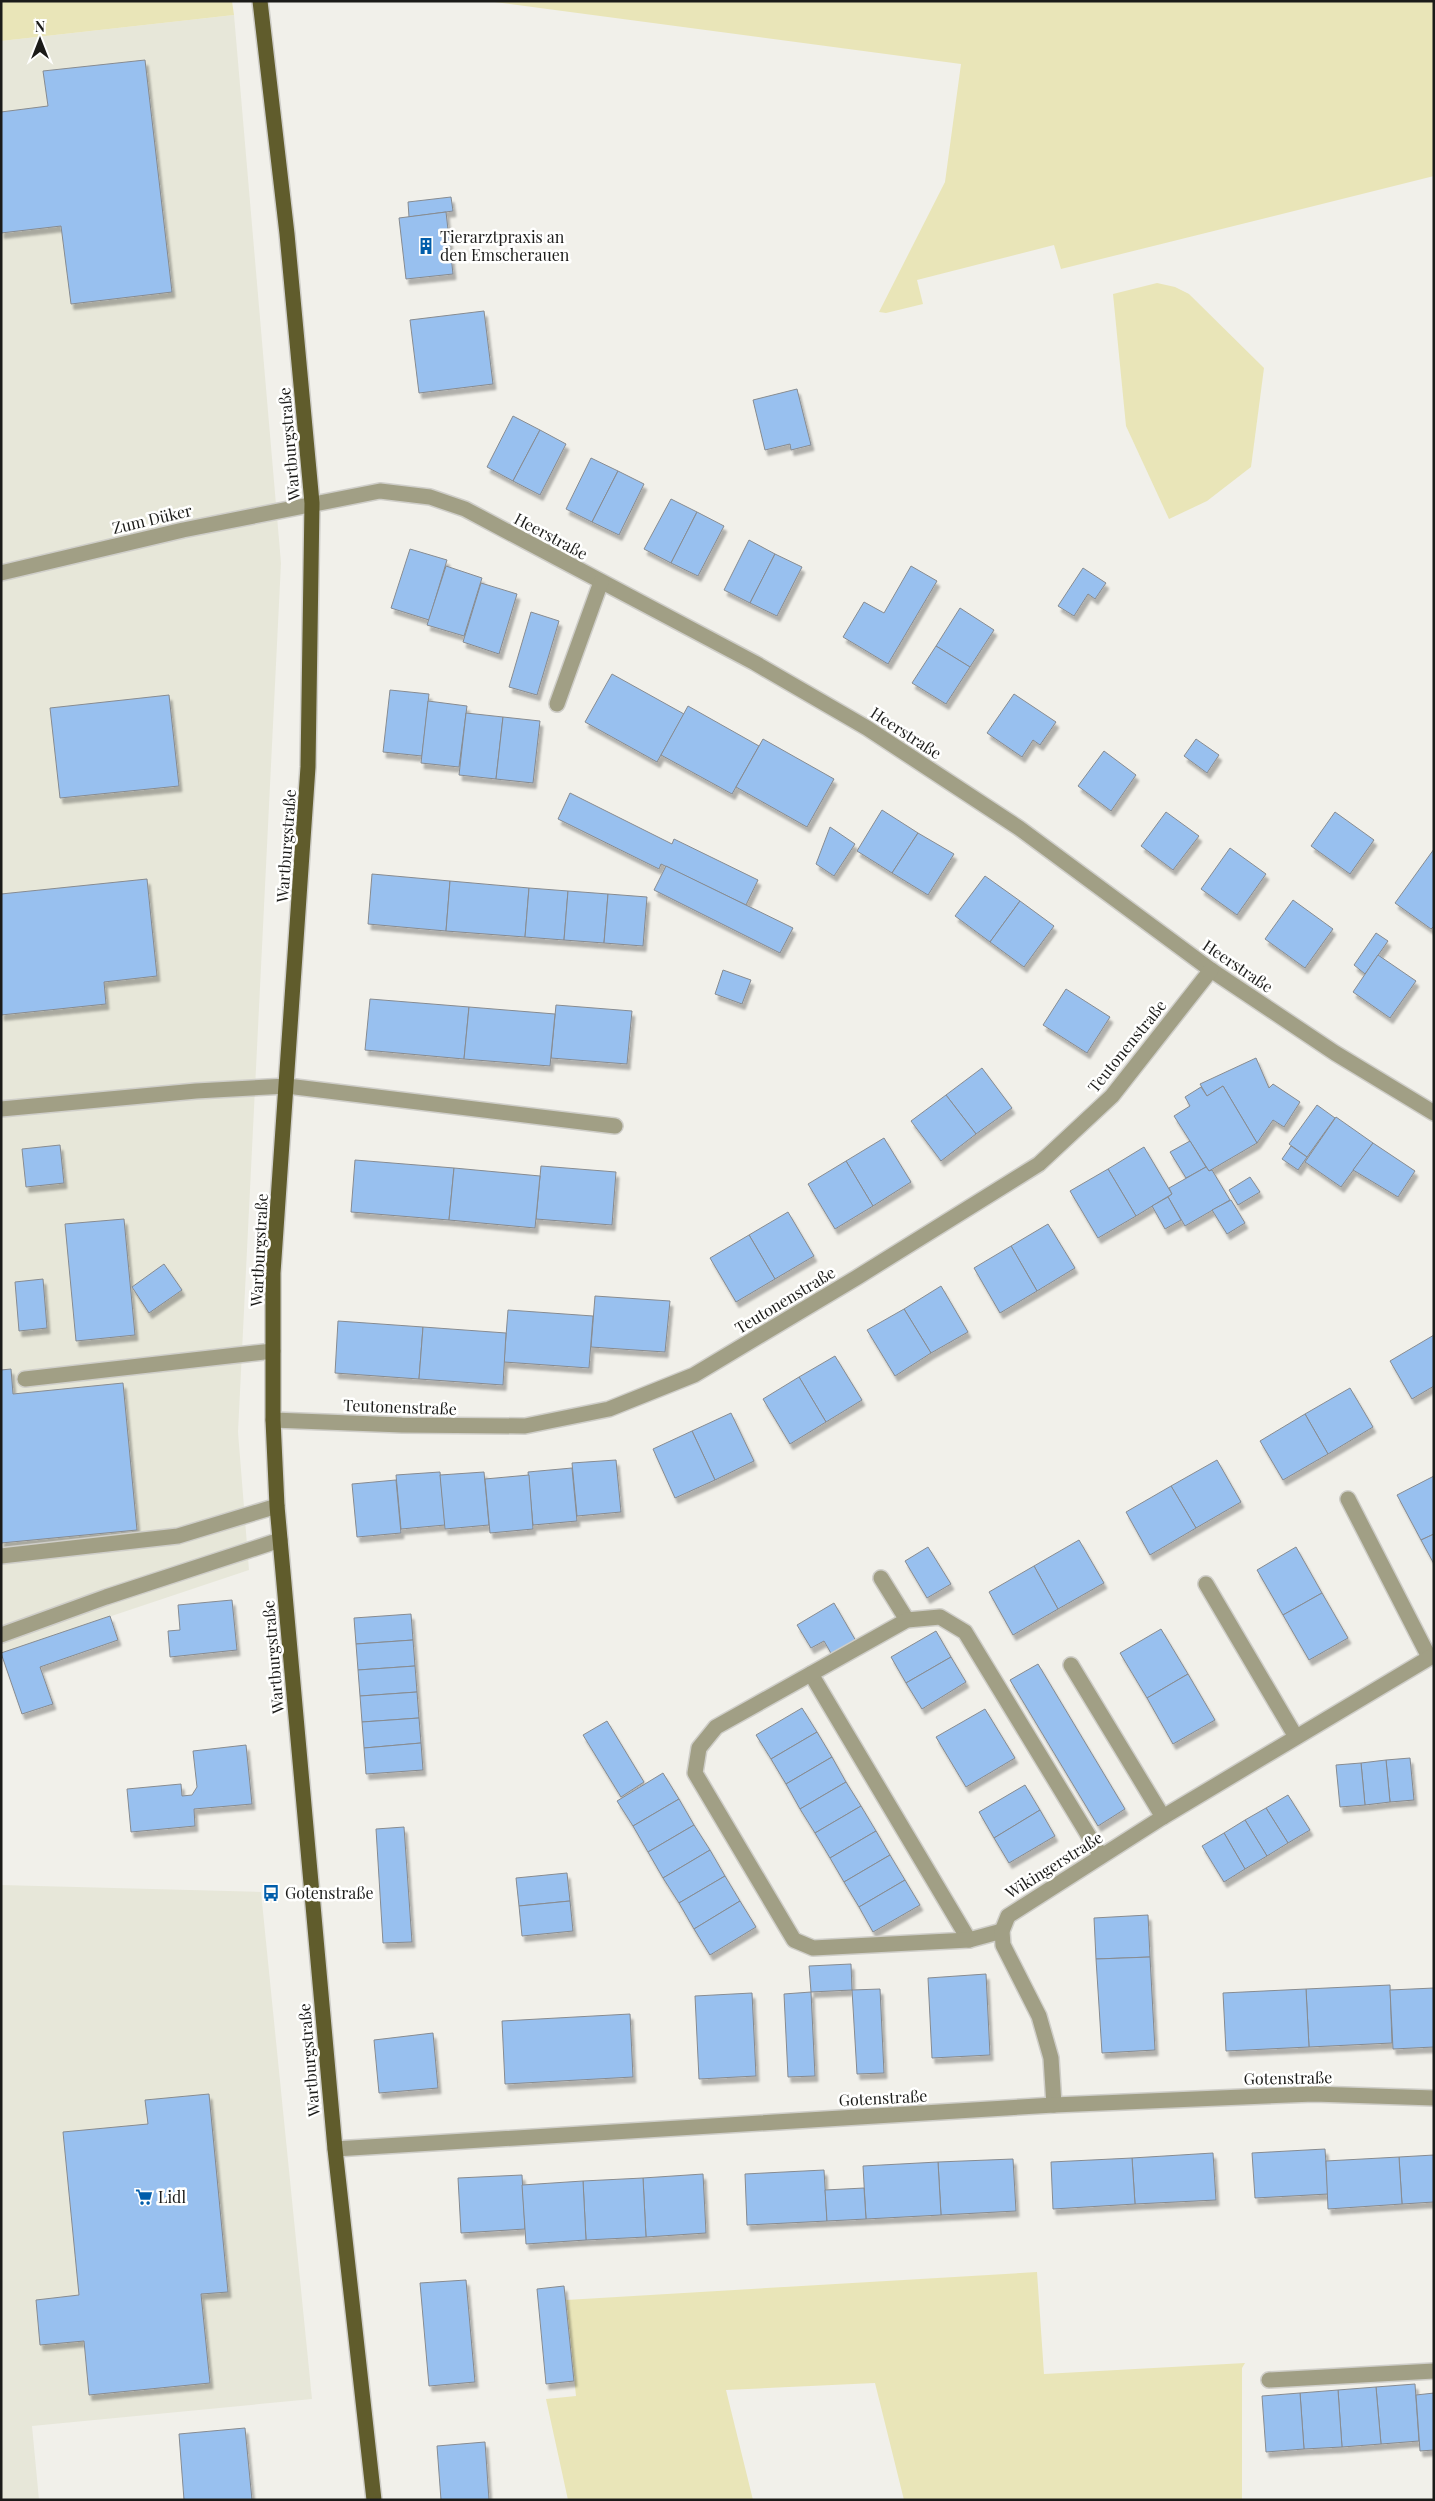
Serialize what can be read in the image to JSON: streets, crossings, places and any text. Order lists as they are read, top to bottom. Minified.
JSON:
{"streets":{"main road":["Wartburgstraße"],"street":["Zum Düker","Heerstraße","Teutonenstraße","Wikingerstraße","Gotenstraße"]},"crossings":[["Wartburgstraße","Zum Düker"],["Wartburgstraße","Heerstraße"],["Wartburgstraße","Teutonenstraße"],["Wartburgstraße","Gotenstraße"],["Zum Düker","Heerstraße"],["Heerstraße","Teutonenstraße"]],"places":{"building":["Tierarztpraxis an den Emscherauen"],"bus stop":["Gotenstraße"],"supermarket":["Lidl"]},"north":"top"}
